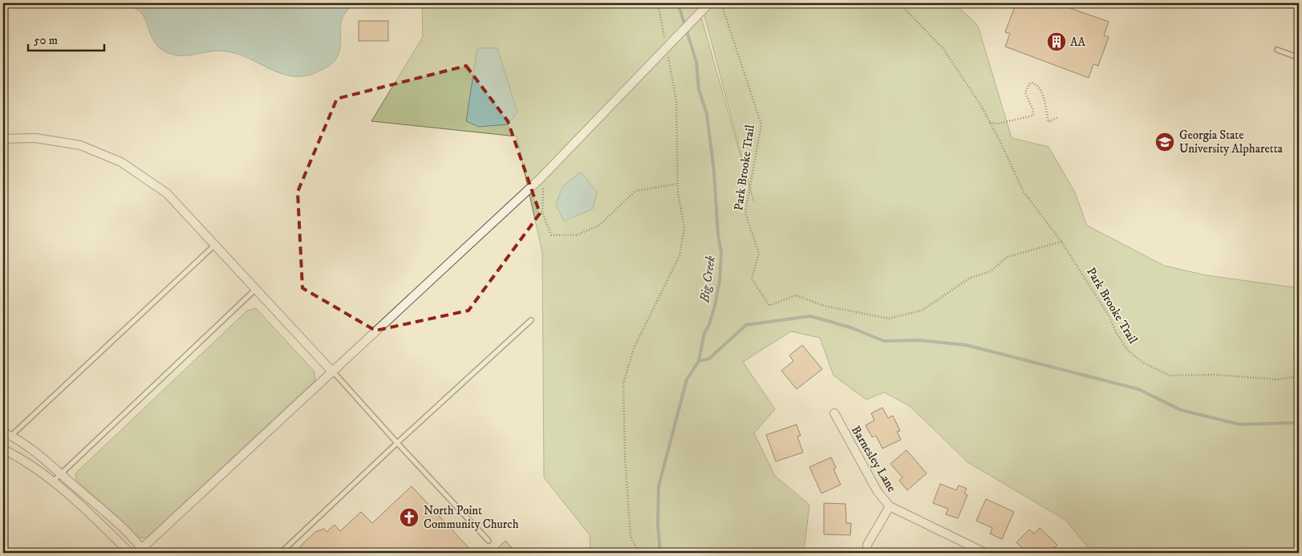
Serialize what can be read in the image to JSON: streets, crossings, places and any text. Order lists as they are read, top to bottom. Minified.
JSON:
{"streets":{"street":["Barnesley Lane"],"path":["Park Brooke Trail"]},"water":["Big Creek"],"places":{"building":["AA"],"school or university":["Georgia State University Alpharetta"],"church":["North Point Community Church"]},"scale_bar":"50 m"}
